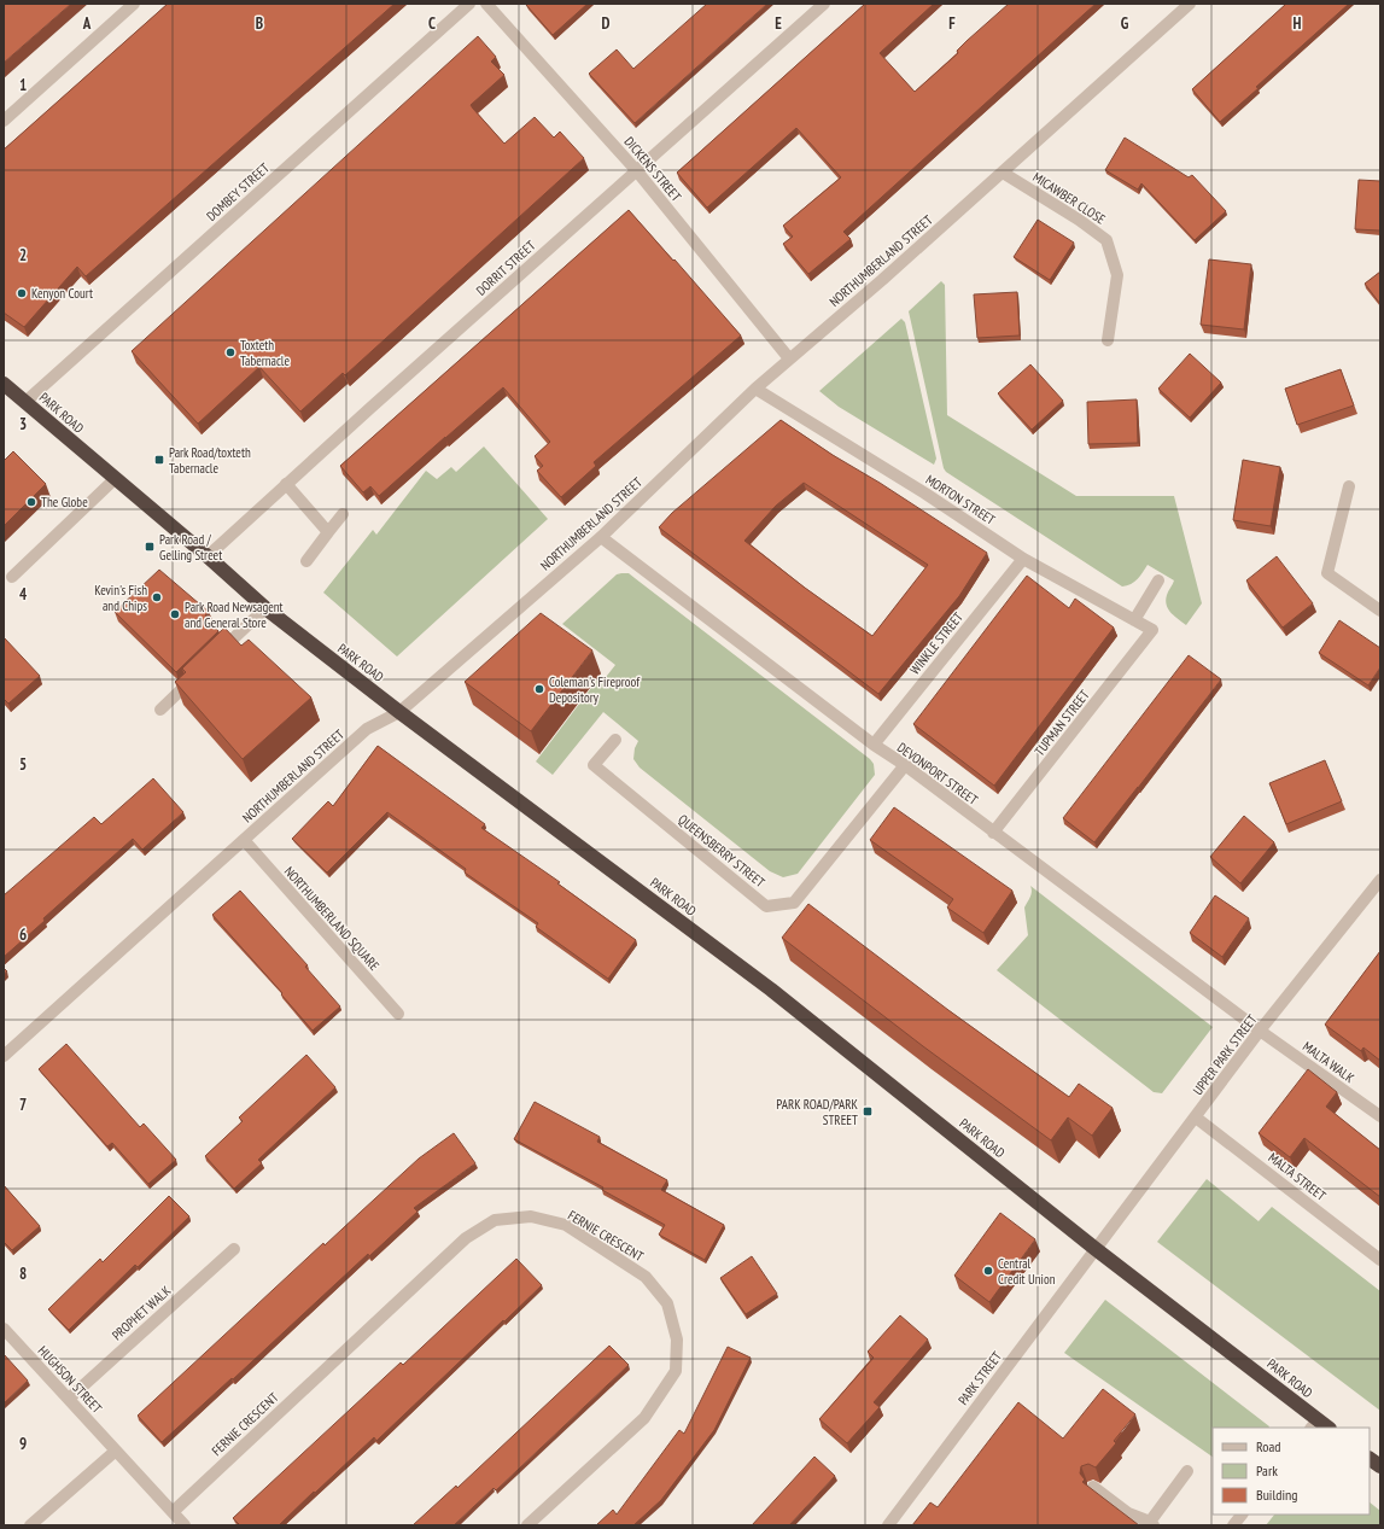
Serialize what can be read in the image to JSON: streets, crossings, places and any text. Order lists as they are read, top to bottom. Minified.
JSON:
{"streets":{"highway":["PARK ROAD"],"street":["DICKENS STREET","DOMBEY STREET","MICAWBER CLOSE","NORTHUMBERLAND STREET","DORRIT STREET","MORTON STREET","WINKLE STREET","TUPMAN STREET","DEVONPORT STREET","QUEENSBERRY STREET","NORTHUMBERLAND SQUARE","UPPER PARK STREET","MALTA WALK","MALTA STREET","FERNIE CRESCENT","PROPHET WALK","PARK STREET","HUGHSON STREET"]},"crossings":[["DICKENS STREET","NORTHUMBERLAND STREET"],["DICKENS STREET","DORRIT STREET"],["DOMBEY STREET","PARK ROAD"],["MICAWBER CLOSE","NORTHUMBERLAND STREET"],["NORTHUMBERLAND STREET","PARK ROAD"],["NORTHUMBERLAND STREET","MORTON STREET"],["NORTHUMBERLAND STREET","DEVONPORT STREET"],["NORTHUMBERLAND STREET","NORTHUMBERLAND SQUARE"],["DORRIT STREET","PARK ROAD"],["PARK ROAD","UPPER PARK STREET"],["PARK ROAD","PARK STREET"],["MORTON STREET","WINKLE STREET"],["MORTON STREET","TUPMAN STREET"],["WINKLE STREET","DEVONPORT STREET"],["TUPMAN STREET","DEVONPORT STREET"],["DEVONPORT STREET","QUEENSBERRY STREET"],["DEVONPORT STREET","UPPER PARK STREET"],["DEVONPORT STREET","MALTA WALK"],["UPPER PARK STREET","MALTA WALK"],["UPPER PARK STREET","MALTA STREET"],["UPPER PARK STREET","PARK STREET"],["FERNIE CRESCENT","HUGHSON STREET"],["PROPHET WALK","HUGHSON STREET"]],"places":{"other":["Kenyon Court","Toxteth Tabernacle","The Globe","Kevin's Fish and Chips","Park Road Newsagent and General Store","Coleman's Fireproof Depository","Central Credit Union"],"transit":["Park Road/toxteth Tabernacle","Park Road / Gelling Street","PARK ROAD/PARK STREET"]},"legend":["Road","Park","Building"],"grid":{"columns":["A","B","C","D","E","F","G","H"],"rows":["1","2","3","4","5","6","7","8","9"]}}
